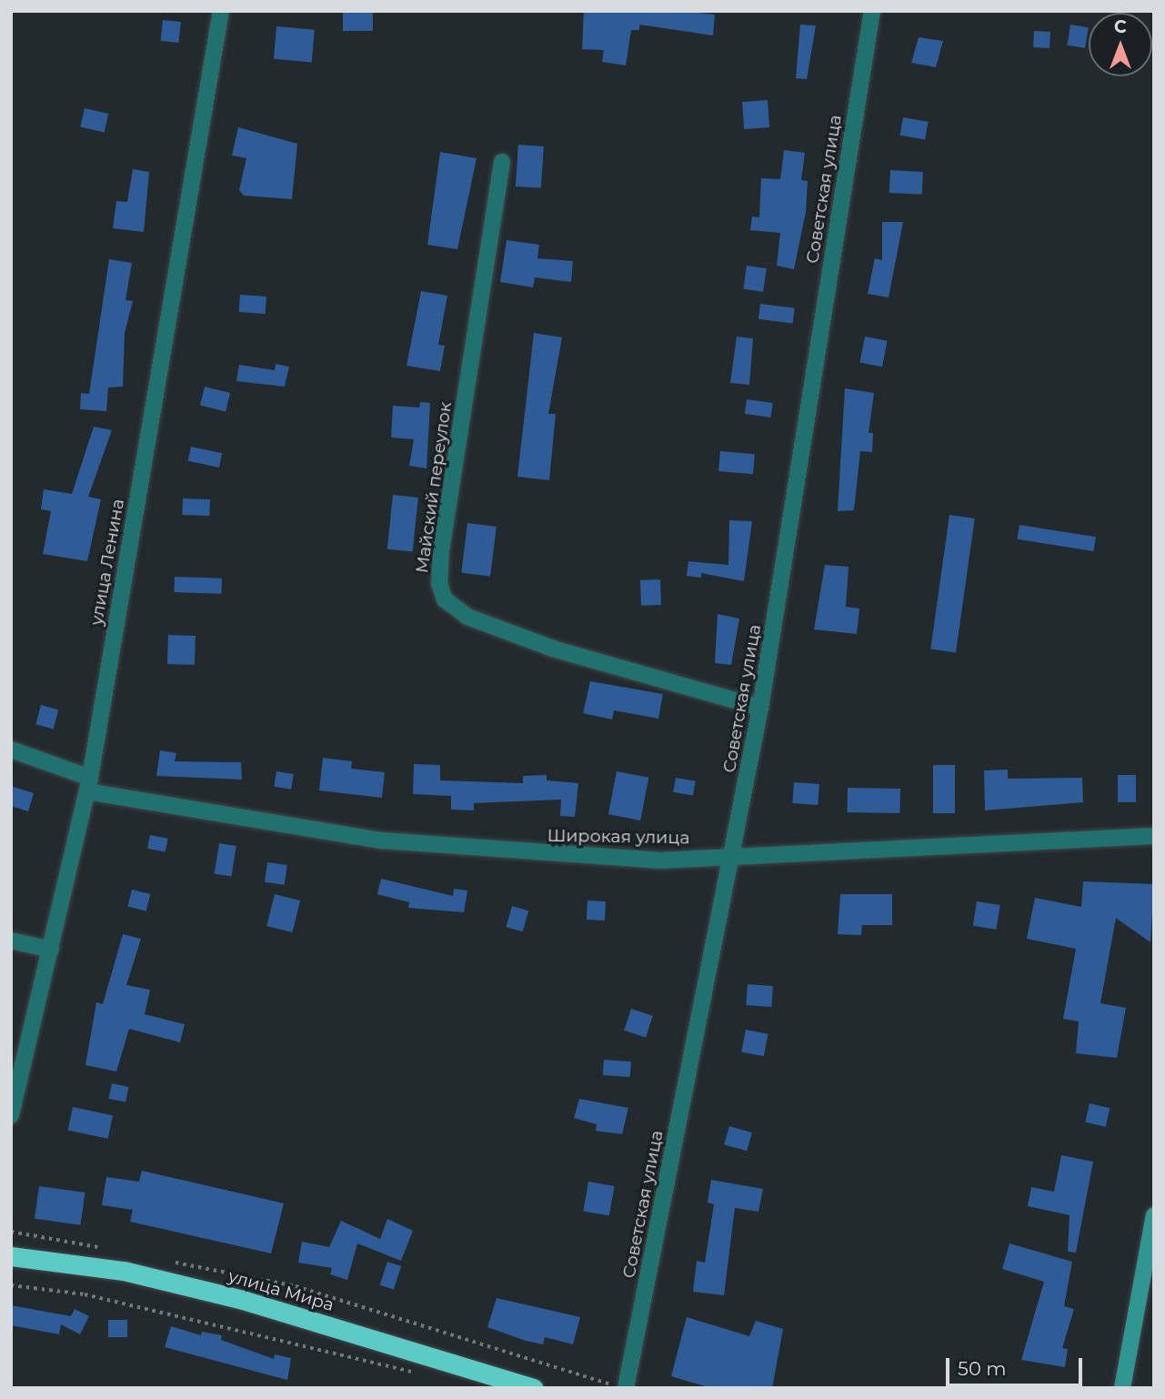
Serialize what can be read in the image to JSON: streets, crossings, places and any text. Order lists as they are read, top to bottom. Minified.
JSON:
{"streets":{"highway":["улица Мира"],"street":["Советская улица","Майский переулок","улица Ленина","Широкая улица"]},"crossings":[["Советская улица","Майский переулок"],["Советская улица","Широкая улица"],["улица Ленина","Широкая улица"]],"scale_bar":"50 m","north":"top"}
